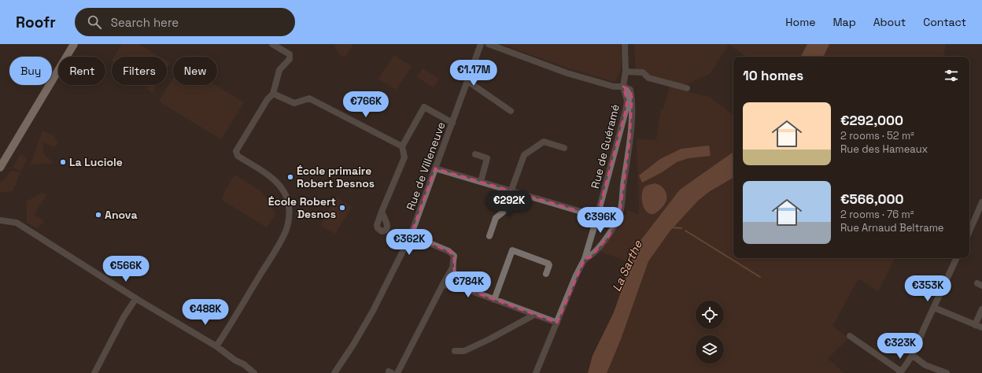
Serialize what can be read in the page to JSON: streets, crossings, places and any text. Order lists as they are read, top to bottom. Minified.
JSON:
{"streets":{"street":["Rue de Guéramé","Rue de Villeneuve"]},"water":["La Sarthe"],"places":["La Luciole","École primaire Robert Desnos","École Robert Desnos","Anova"],"page":{"header":"Roofr","search":"Search here","nav":["Home","Map","About","Contact"],"chip":["Buy","Rent","Filters","New"],"heading":"10 homes","price":["€1.17M","€766K","€292K","€396K","€362K","€566K","€784K","€353K","€488K","€323K"],"list":[{"name":"€292,000","note":"2 rooms · 52 m² · Rue des Hameaux"},{"name":"€566,000","note":"2 rooms · 76 m² · Rue Arnaud Beltrame"}]}}
